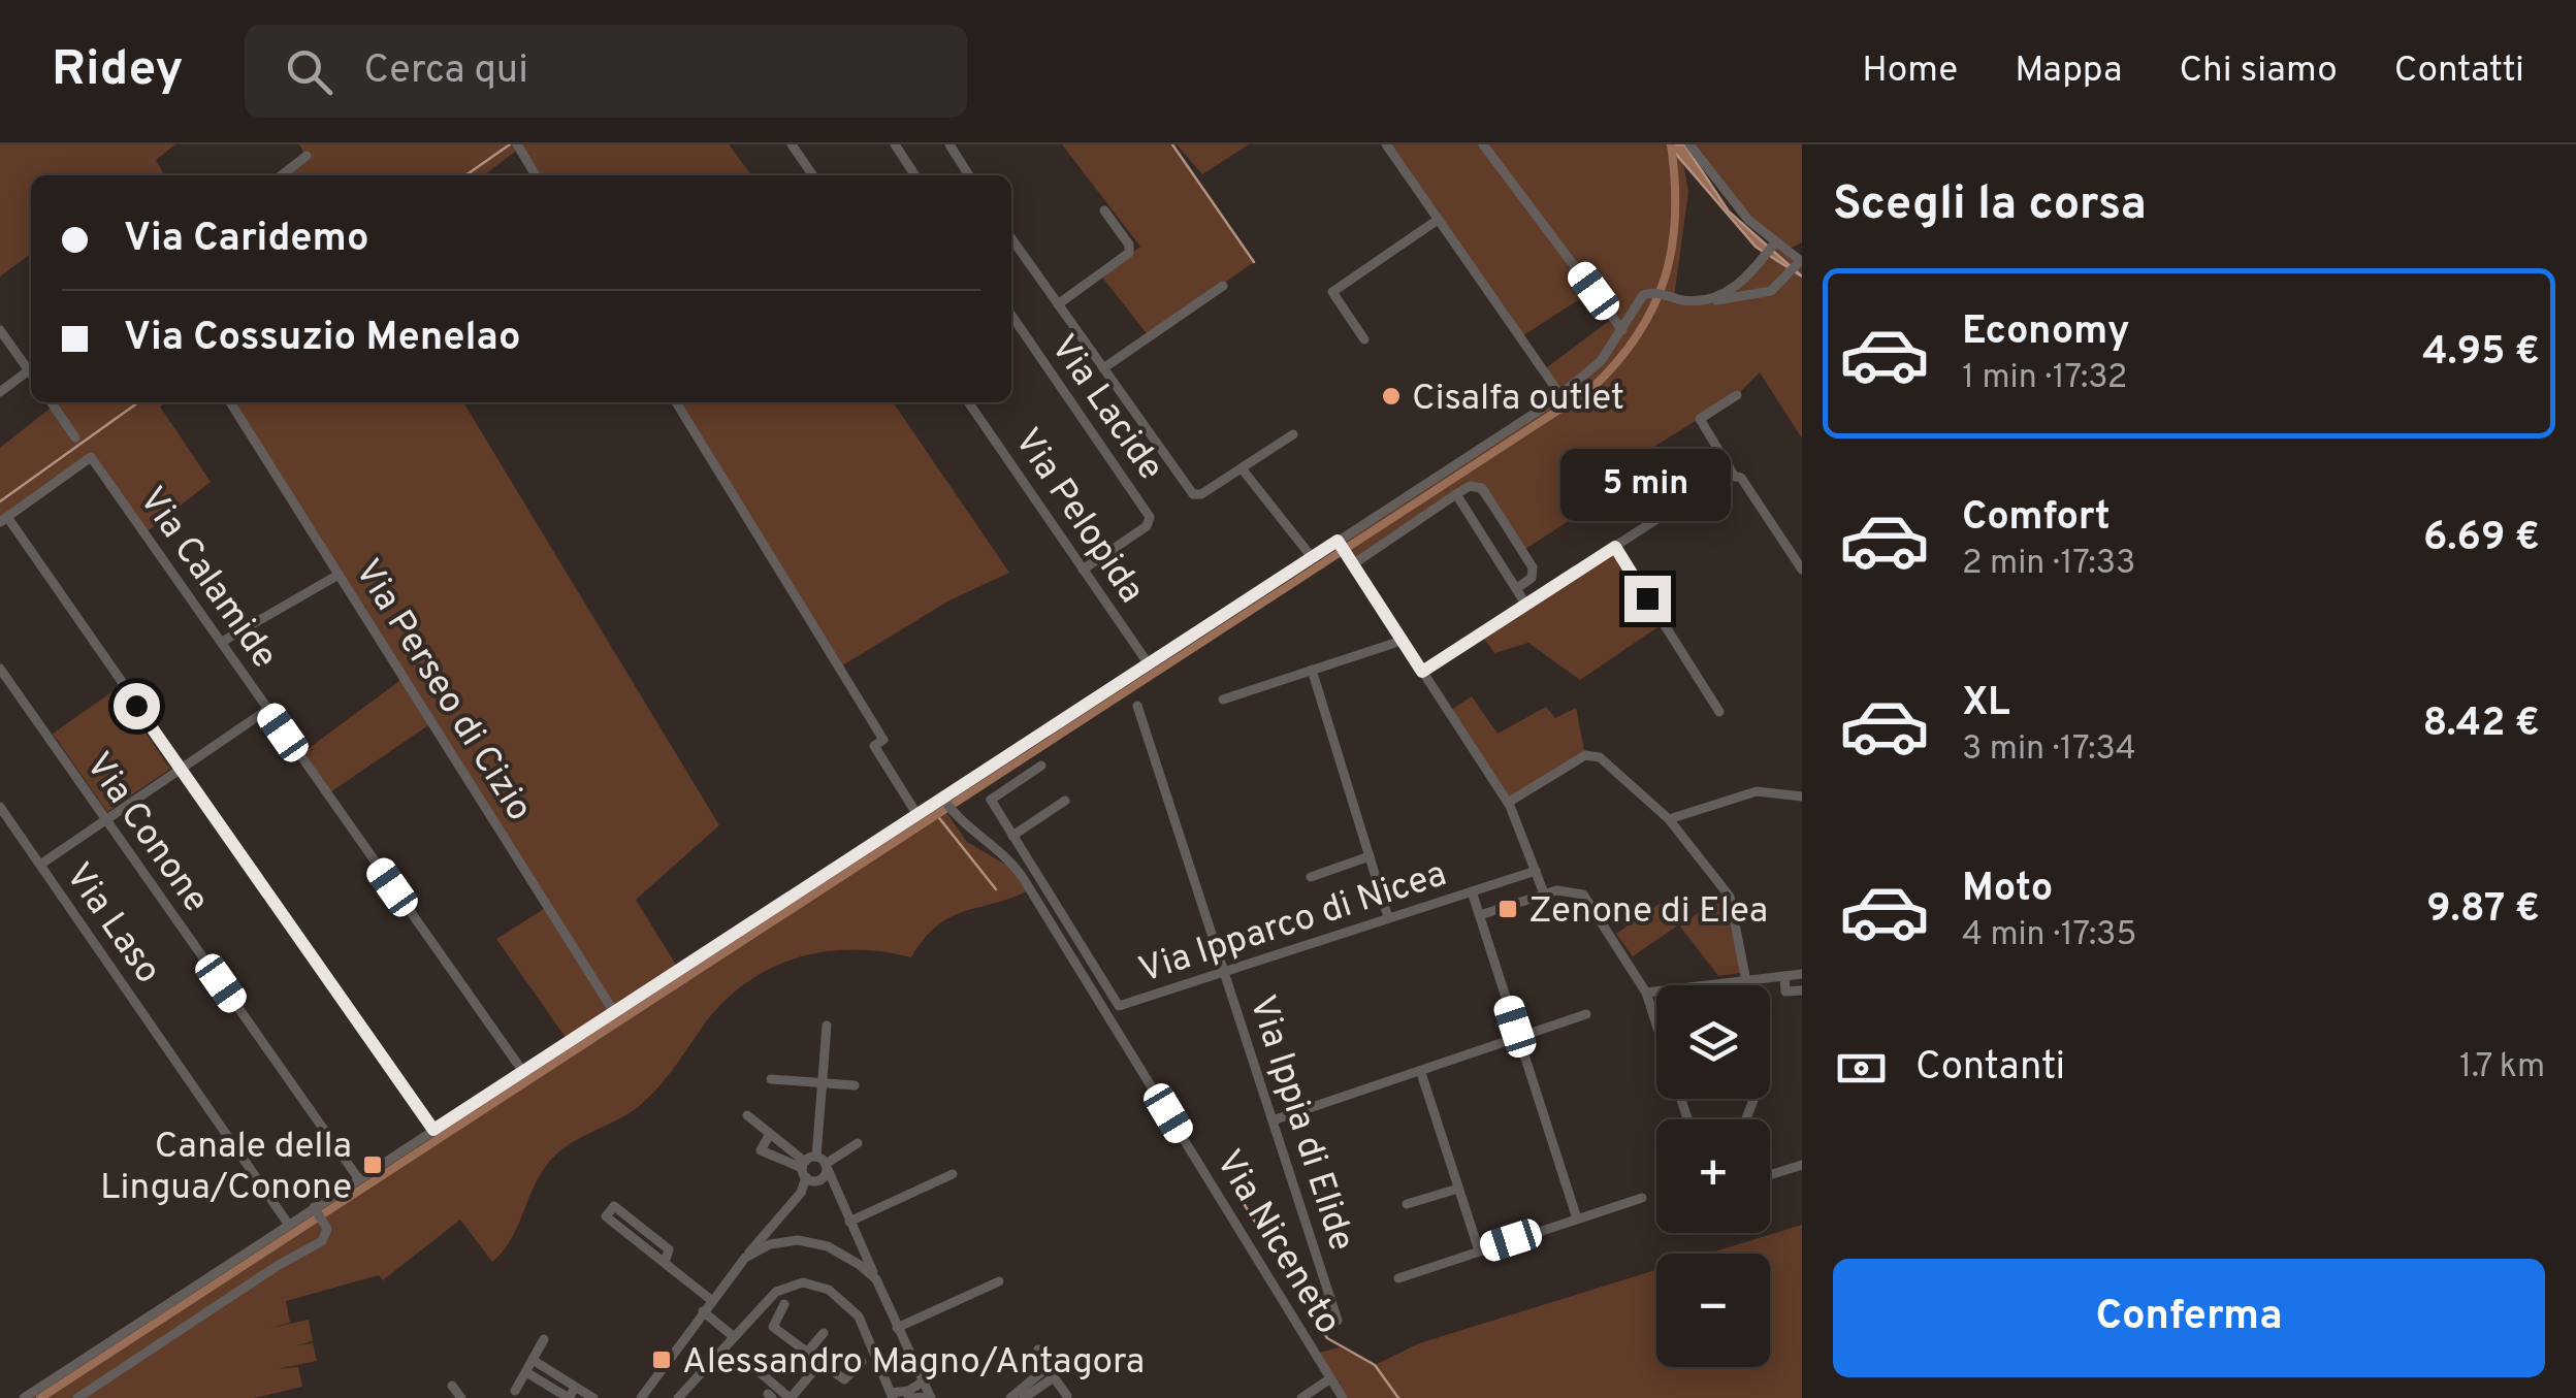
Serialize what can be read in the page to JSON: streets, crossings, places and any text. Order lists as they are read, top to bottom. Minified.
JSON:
{"streets":{"street":["Via Lacide","Via Pelopida","Via Calamide","Via Perseo di Cizio","Via Conone","Via Ipparco di Nicea","Via Laso","Via Ippia di Elide","Via Niceneto"]},"crossings":[["Via Lacide","Via Pelopida"],["Via Ipparco di Nicea","Via Ippia di Elide"]],"places":{"other":["Cisalfa outlet"],"transit":["Zenone di Elea","Canale della Lingua/Conone","Alessandro Magno/Antagora"]},"page":{"header":"Ridey","search":"Cerca qui","nav":["Home","Mappa","Chi siamo","Contatti"],"heading":"Scegli la corsa","banner":["Via Caridemo","Via Cossuzio Menelao"],"list":[{"name":"Economy","note":"1 min · 17:32","value":"4.95 €"},{"name":"Comfort","note":"2 min · 17:33","value":"6.69 €"},{"name":"XL","note":"3 min · 17:34","value":"8.42 €"},{"name":"Moto","note":"4 min · 17:35","value":"9.87 €"}],"bubble":"5 min","map_buttons":["+","−"],"pay":["Contanti","1.7 km"],"buttons":"Conferma"}}
